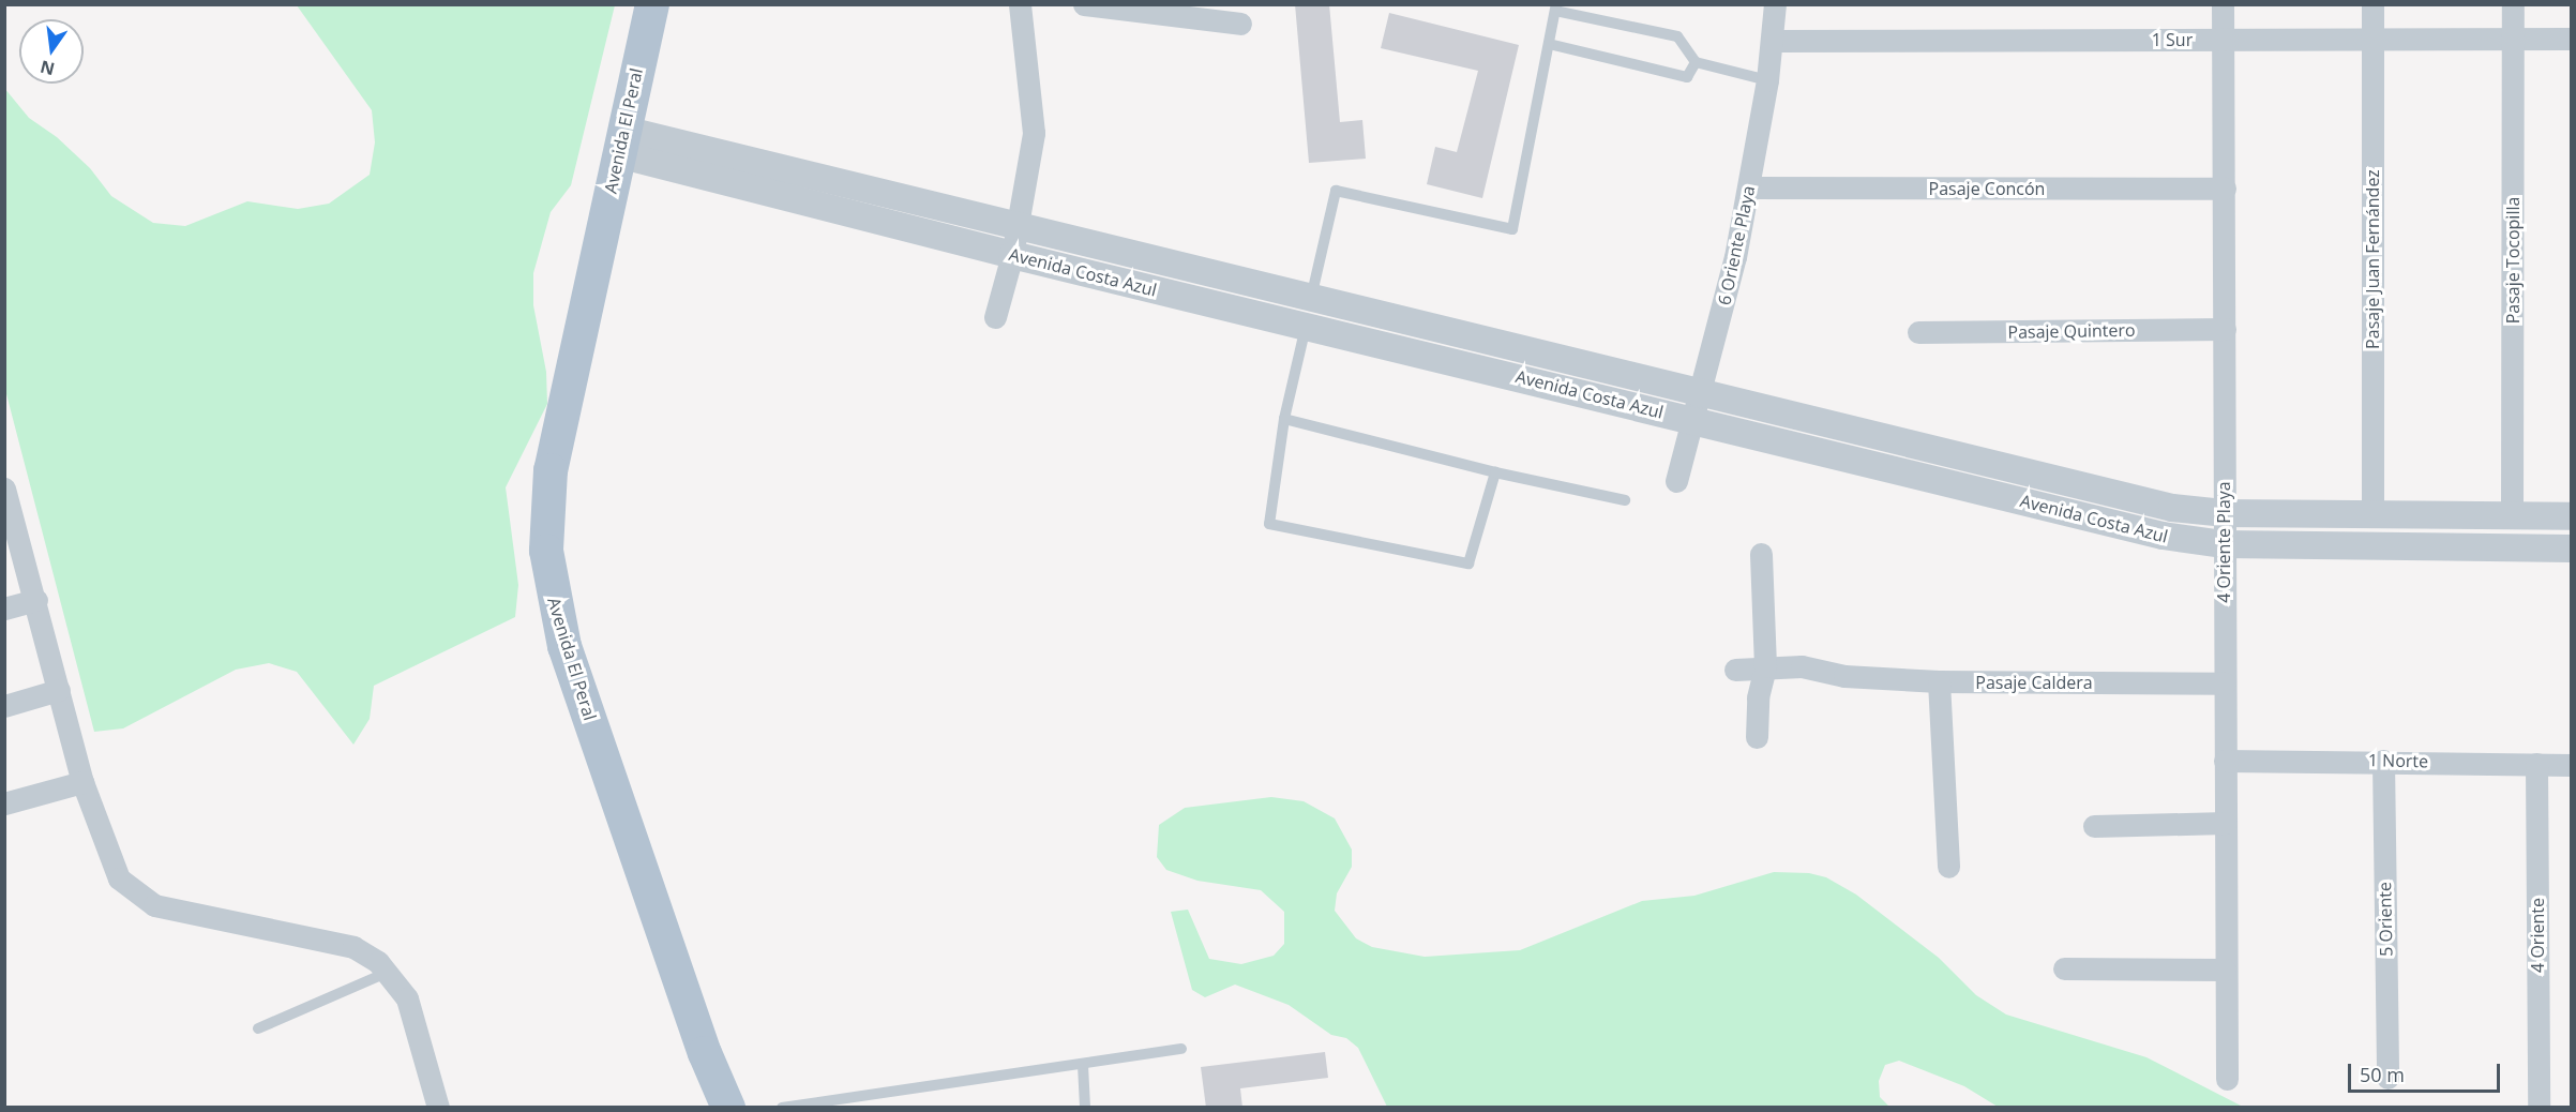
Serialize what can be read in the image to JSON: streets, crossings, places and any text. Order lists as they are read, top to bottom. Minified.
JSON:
{"streets":{"main road":["Avenida El Peral"],"street":["1 Sur","Pasaje Concón","6 Oriente Playa","Pasaje Juan Fernández","Pasaje Tocopilla","Avenida Costa Azul","Pasaje Quintero","4 Oriente Playa","Pasaje Caldera","1 Norte","5 Oriente","4 Oriente"]},"crossings":[["1 Sur","6 Oriente Playa"],["1 Sur","Pasaje Juan Fernández"],["1 Sur","Pasaje Tocopilla"],["1 Sur","4 Oriente Playa"],["Avenida El Peral","Avenida Costa Azul"],["Pasaje Concón","6 Oriente Playa"],["Pasaje Concón","4 Oriente Playa"],["6 Oriente Playa","Avenida Costa Azul"],["Pasaje Juan Fernández","Avenida Costa Azul"],["Pasaje Tocopilla","Avenida Costa Azul"],["Avenida Costa Azul","4 Oriente Playa"],["Pasaje Quintero","4 Oriente Playa"],["4 Oriente Playa","Pasaje Caldera"],["4 Oriente Playa","1 Norte"],["1 Norte","5 Oriente"],["1 Norte","4 Oriente"]],"scale_bar":"50 m","north":"bottom"}
